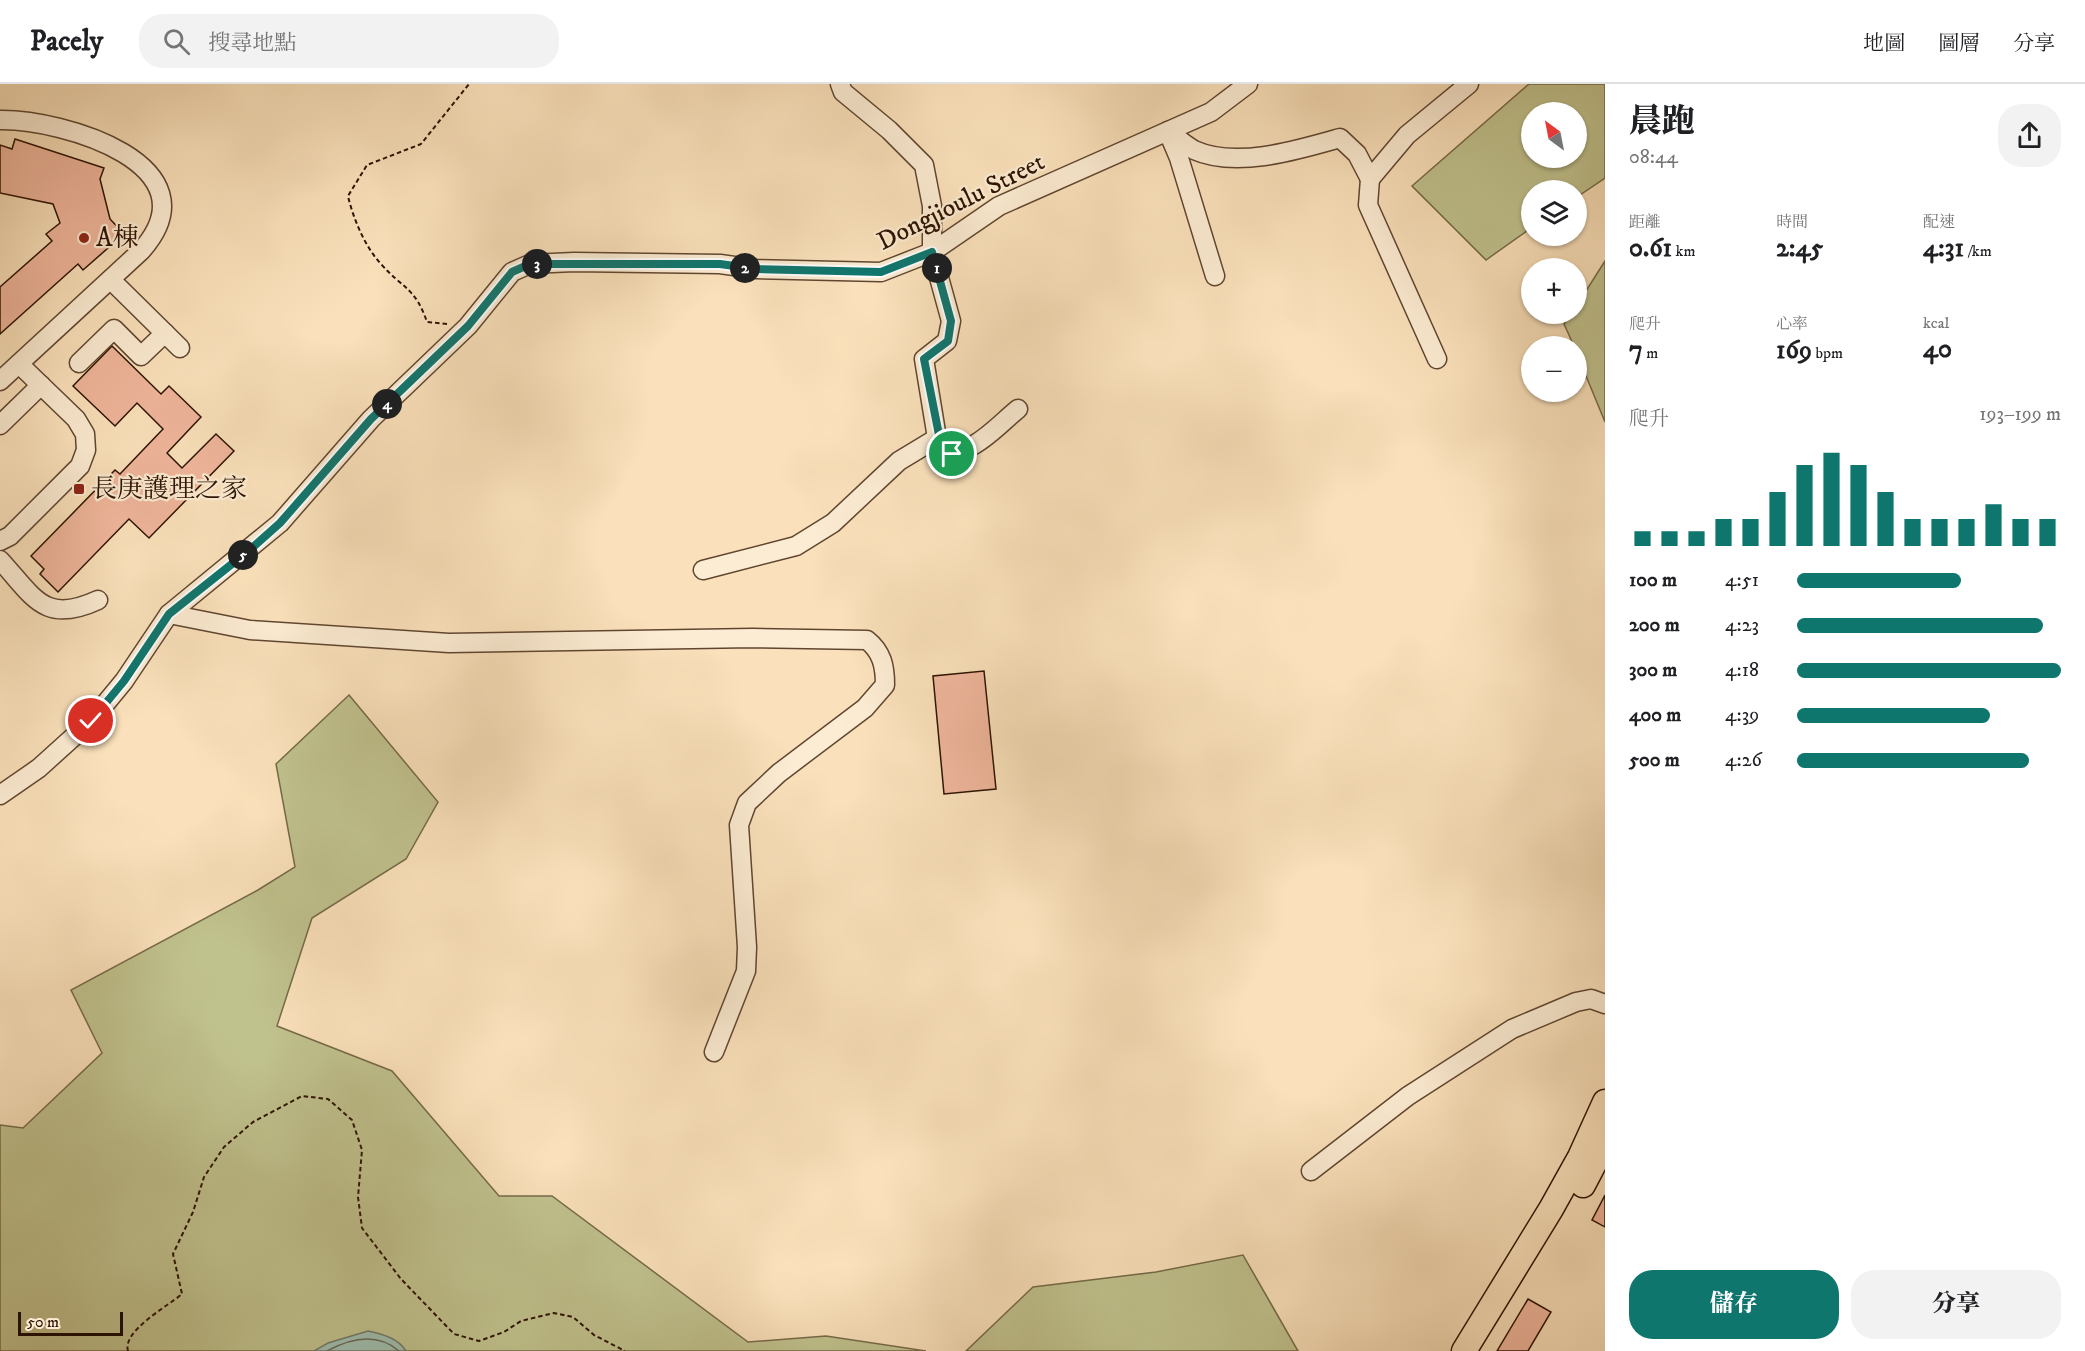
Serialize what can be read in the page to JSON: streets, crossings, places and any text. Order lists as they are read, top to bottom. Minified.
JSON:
{"streets":{"street":["Dongjioulu Street"]},"places":{"other":["A棟"],"transit":["長庚護理之家"]},"scale_bar":"50 m","north":"top left","page":{"header":"Pacely","search":"搜尋地點","nav":["地圖","圖層","分享"],"heading":["晨跑","08:44"],"map_buttons":["+","−"],"stats":[["距離","0.61 km"],["時間","2:45"],["配速","4:31 /km"],["爬升","7 m"],["心率","169 bpm"],["kcal","40"]],"pins":["3","1","2","4","5"],"chart":["爬升","193–199 m"],"list":[{"name":"100 m","note":"4:51"},{"name":"200 m","note":"4:23"},{"name":"300 m","note":"4:18"},{"name":"400 m","note":"4:39"},{"name":"500 m","note":"4:26"}],"buttons":["儲存","分享"],"scale":"50 m"}}
